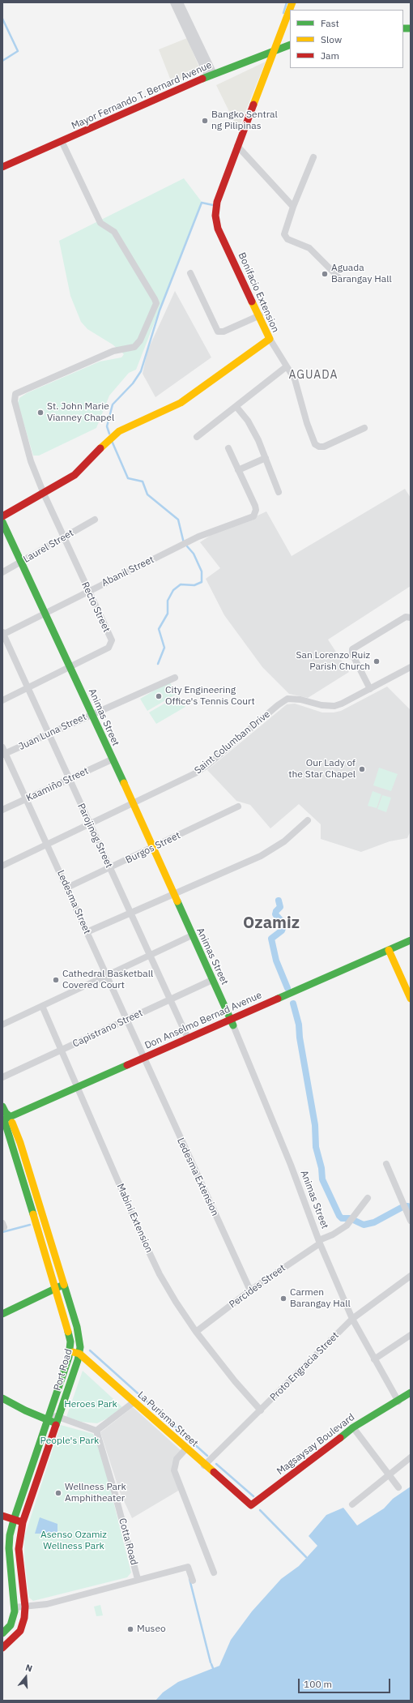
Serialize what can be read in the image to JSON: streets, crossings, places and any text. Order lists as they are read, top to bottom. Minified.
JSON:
{"streets":{"main road":["Mayor Fernando T. Bernard Avenue","Bonifacio Extension","Animas Street","Don Anselmo Bernad Avenue","Port Road","La Purisma Street","Magsaysay Boulevard"],"street":["Laurel Street","Abanil Street","Recto Street","Juan Luna Street","Saint Columban Drive","Kaamiño Street","Parojinog Street","Burgos Street","Ledesma Street","Capistrano Street","Ledesma Extension","Mabini Extension","Percides Street","Proto Engracia Street","Cotta Road"]},"crossings":[["Mayor Fernando T. Bernard Avenue","Bonifacio Extension"],["Mayor Fernando T. Bernard Avenue","Recto Street"],["Bonifacio Extension","Recto Street"],["Laurel Street","Recto Street"],["Laurel Street","Animas Street"],["Abanil Street","Recto Street"],["Abanil Street","Animas Street"],["Abanil Street","Parojinog Street"],["Recto Street","Animas Street"],["Recto Street","Parojinog Street"],["Animas Street","Juan Luna Street"],["Animas Street","Saint Columban Drive"],["Animas Street","Kaamiño Street"],["Animas Street","Burgos Street"],["Animas Street","Don Anselmo Bernad Avenue"],["Animas Street","Capistrano Street"],["Animas Street","Percides Street"],["Animas Street","Proto Engracia Street"],["Animas Street","Magsaysay Boulevard"],["Juan Luna Street","Parojinog Street"],["Juan Luna Street","Ledesma Street"],["Saint Columban Drive","Parojinog Street"],["Saint Columban Drive","Ledesma Street"],["Kaamiño Street","Parojinog Street"],["Kaamiño Street","Ledesma Street"],["Parojinog Street","Burgos Street"],["Parojinog Street","Don Anselmo Bernad Avenue"],["Parojinog Street","Capistrano Street"],["Burgos Street","Ledesma Street"],["Ledesma Street","Don Anselmo Bernad Avenue"],["Ledesma Street","Capistrano Street"],["Ledesma Street","Ledesma Extension"],["Don Anselmo Bernad Avenue","Ledesma Extension"],["Don Anselmo Bernad Avenue","Mabini Extension"],["Don Anselmo Bernad Avenue","Port Road"],["Capistrano Street","Mabini Extension"],["Ledesma Extension","Percides Street"],["Mabini Extension","Percides Street"],["Mabini Extension","Proto Engracia Street"],["Proto Engracia Street","La Purisma Street"],["Port Road","La Purisma Street"],["Port Road","Cotta Road"],["La Purisma Street","Magsaysay Boulevard"]],"districts":["AGUADA","Ozamiz"],"parks":["Heroes Park","People's Park","Asenso Ozamiz Wellness Park"],"places":["Bangko Sentral ng Pilipinas","Aguada Barangay Hall","St. John Marie Vianney Chapel","San Lorenzo Ruiz Parish Church","City Engineering Office's Tennis Court","Our Lady of the Star Chapel","Cathedral Basketball Covered Court","Carmen Barangay Hall","Wellness Park Amphitheater","Museo"],"legend":["Fast","Slow","Jam"],"scale_bar":"100 m","north":"top"}
